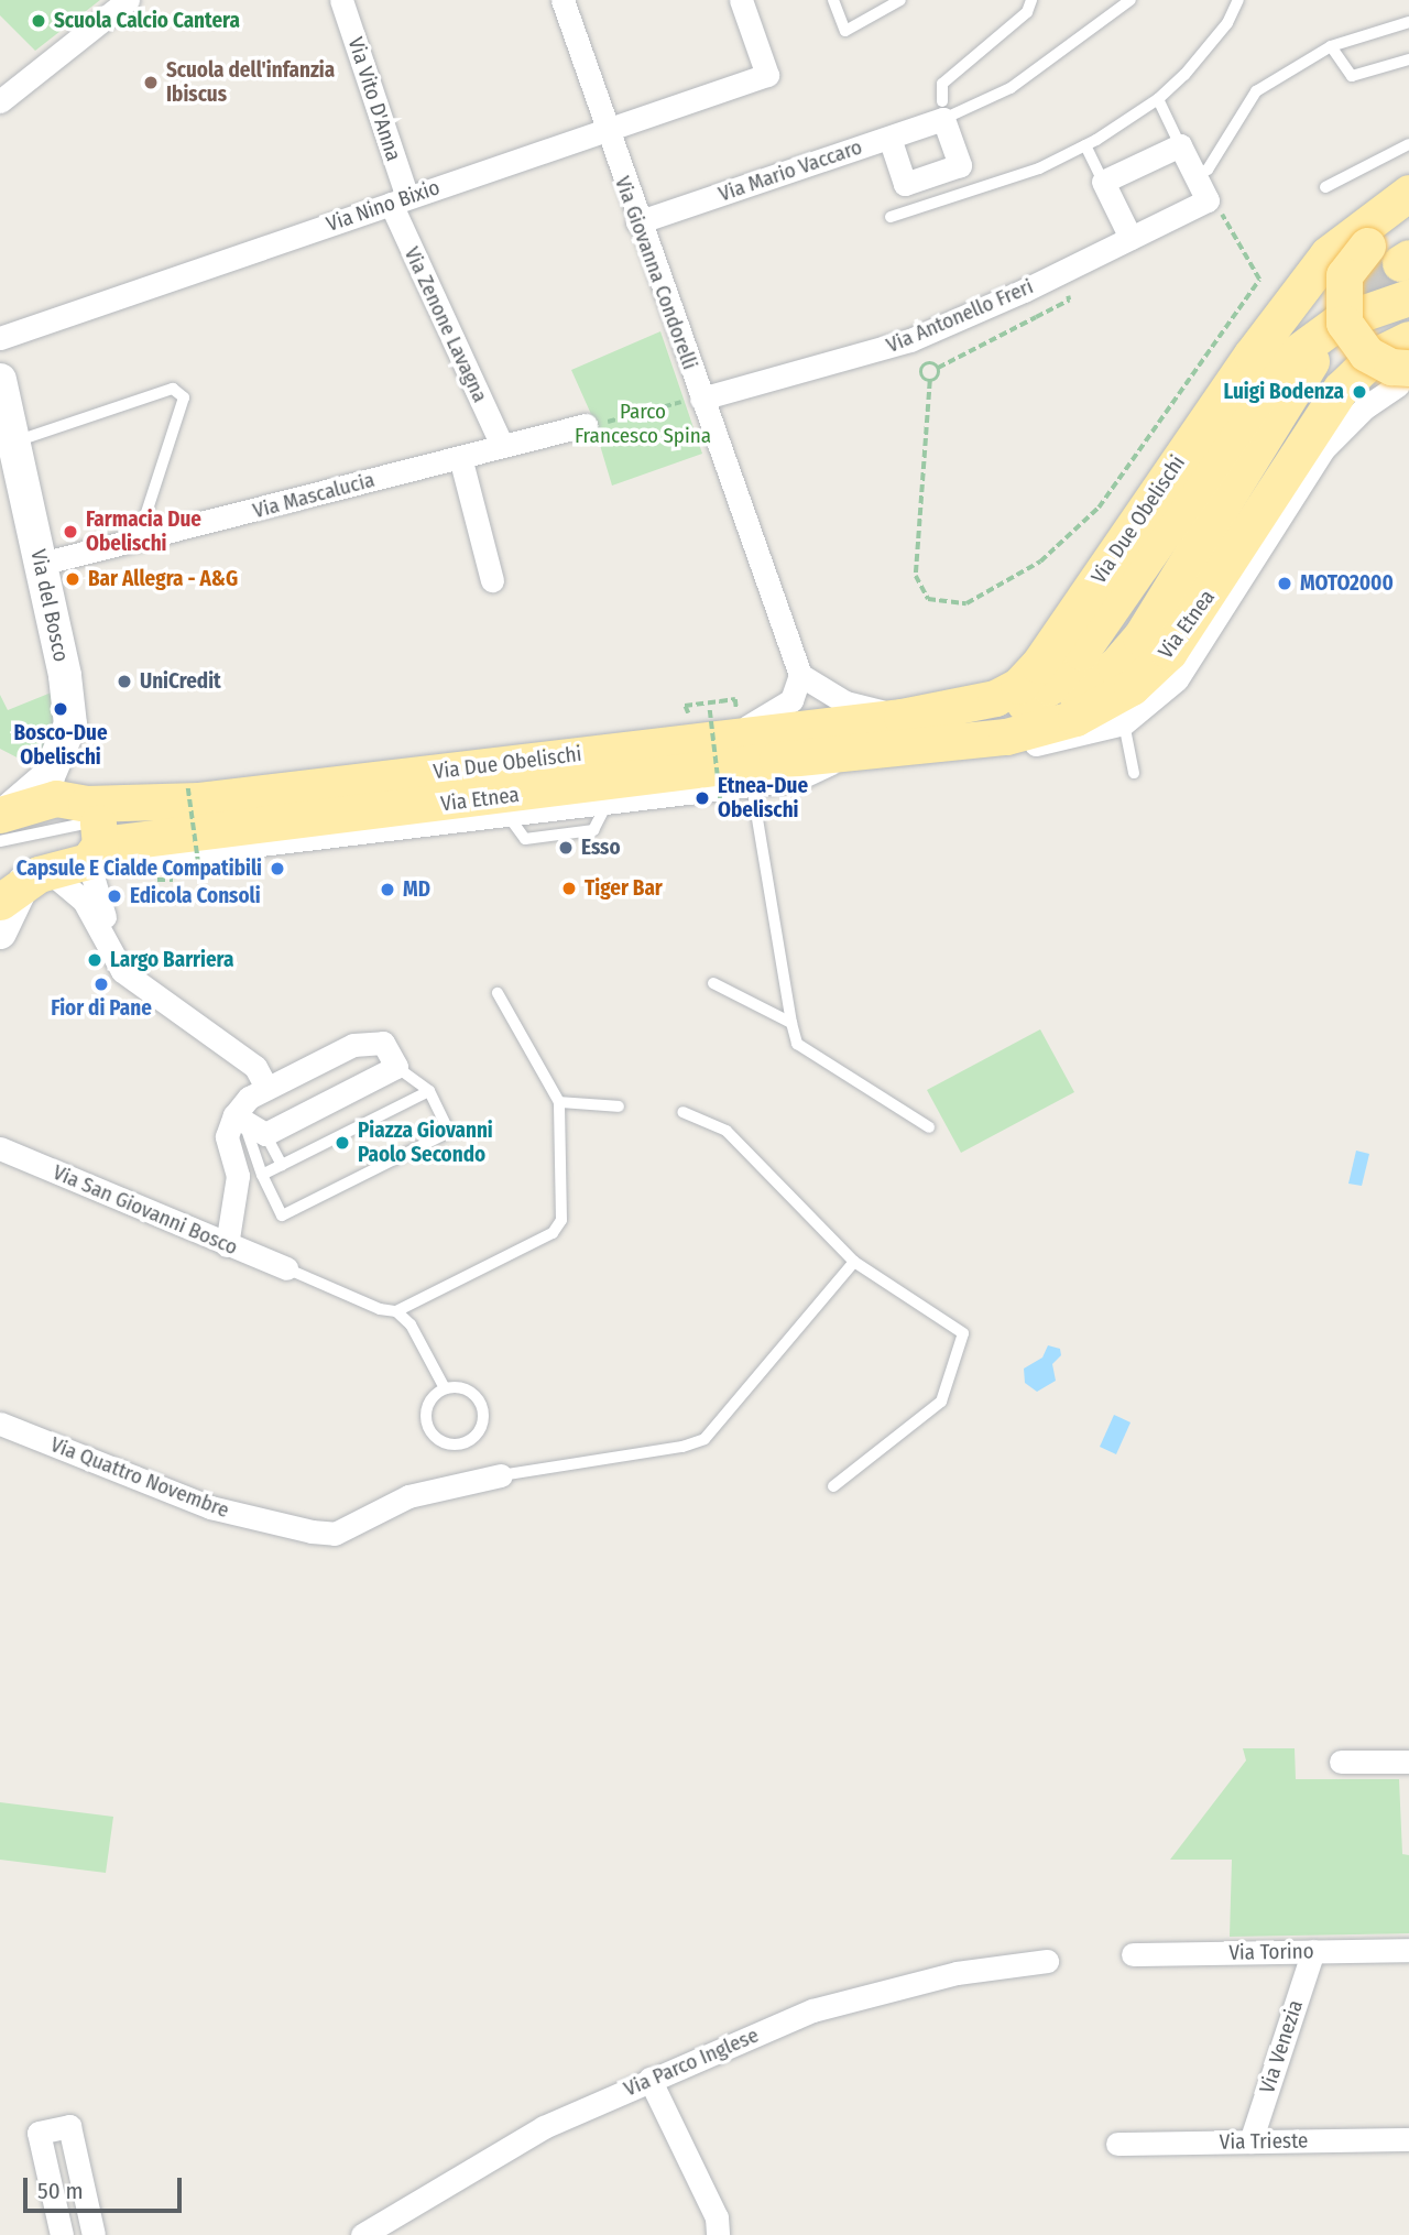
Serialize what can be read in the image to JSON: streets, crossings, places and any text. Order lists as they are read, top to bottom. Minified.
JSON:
{"streets":{"main road":["Via Due Obelischi","Via del Bosco","Via Etnea"],"street":["Via Vito D'Anna","Via Mario Vaccaro","Via Nino Bixio","Via Giovanna Condorelli","Via Antonello Freri","Via Zenone Lavagna","Via Mascalucia","Via San Giovanni Bosco","Via Quattro Novembre","Via Torino","Via Venezia","Via Parco Inglese","Via Trieste"]},"crossings":[["Via Vito D'Anna","Via Nino Bixio"],["Via Vito D'Anna","Via Zenone Lavagna"],["Via Mario Vaccaro","Via Giovanna Condorelli"],["Via Nino Bixio","Via Giovanna Condorelli"],["Via Nino Bixio","Via Zenone Lavagna"],["Via Giovanna Condorelli","Via Antonello Freri"],["Via Zenone Lavagna","Via Mascalucia"],["Via Mascalucia","Via del Bosco"],["Via Due Obelischi","Via Etnea"],["Via Torino","Via Venezia"],["Via Venezia","Via Trieste"]],"parks":["Parco Francesco Spina"],"places":["Scuola Calcio Cantera","Scuola dell'infanzia Ibiscus","Luigi Bodenza","Farmacia Due Obelischi","Bar Allegra - A&G","MOTO2000","UniCredit","Bosco-Due Obelischi","Etnea-Due Obelischi","Esso","Capsule E Cialde Compatibili","Tiger Bar","MD","Edicola Consoli","Largo Barriera","Fior di Pane","Piazza Giovanni Paolo Secondo"],"scale_bar":"50 m"}
